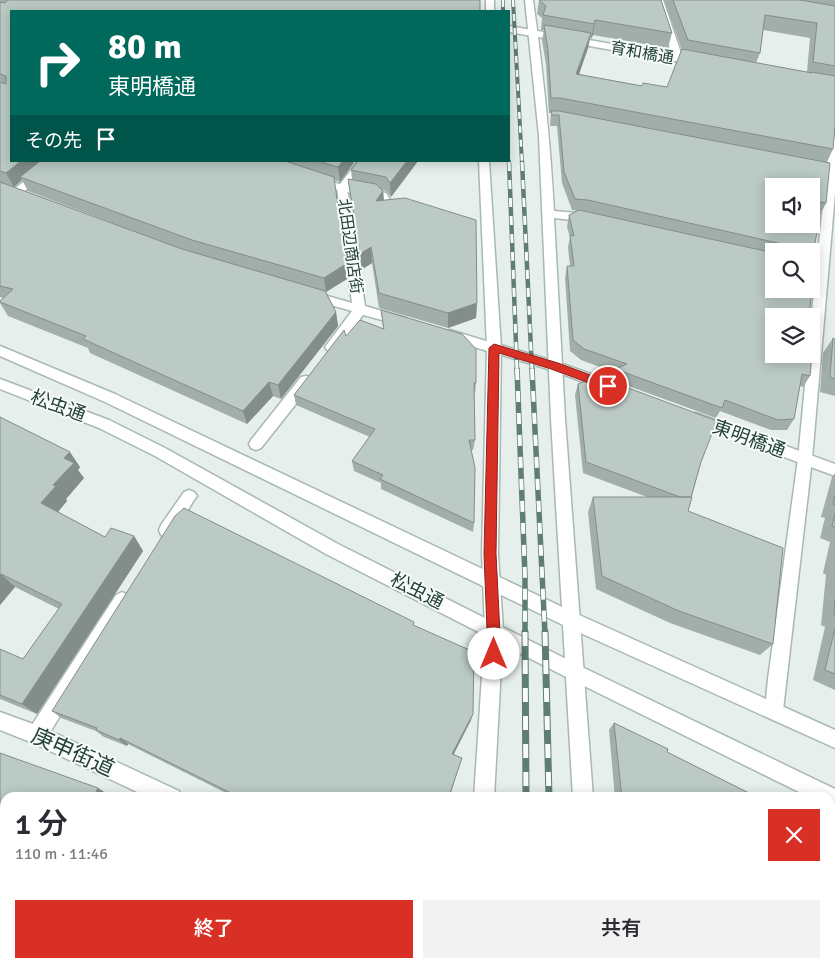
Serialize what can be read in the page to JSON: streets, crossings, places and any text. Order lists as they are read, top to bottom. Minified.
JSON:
{"streets":{"street":["育和橋通","北田辺商店街","松虫通","東明橋通","庚申街道"]},"page":{"turn":["80 m","東明橋通"],"then":"その先","heading":["1 分","110 m · 11:46"],"buttons":["終了","共有"]}}
